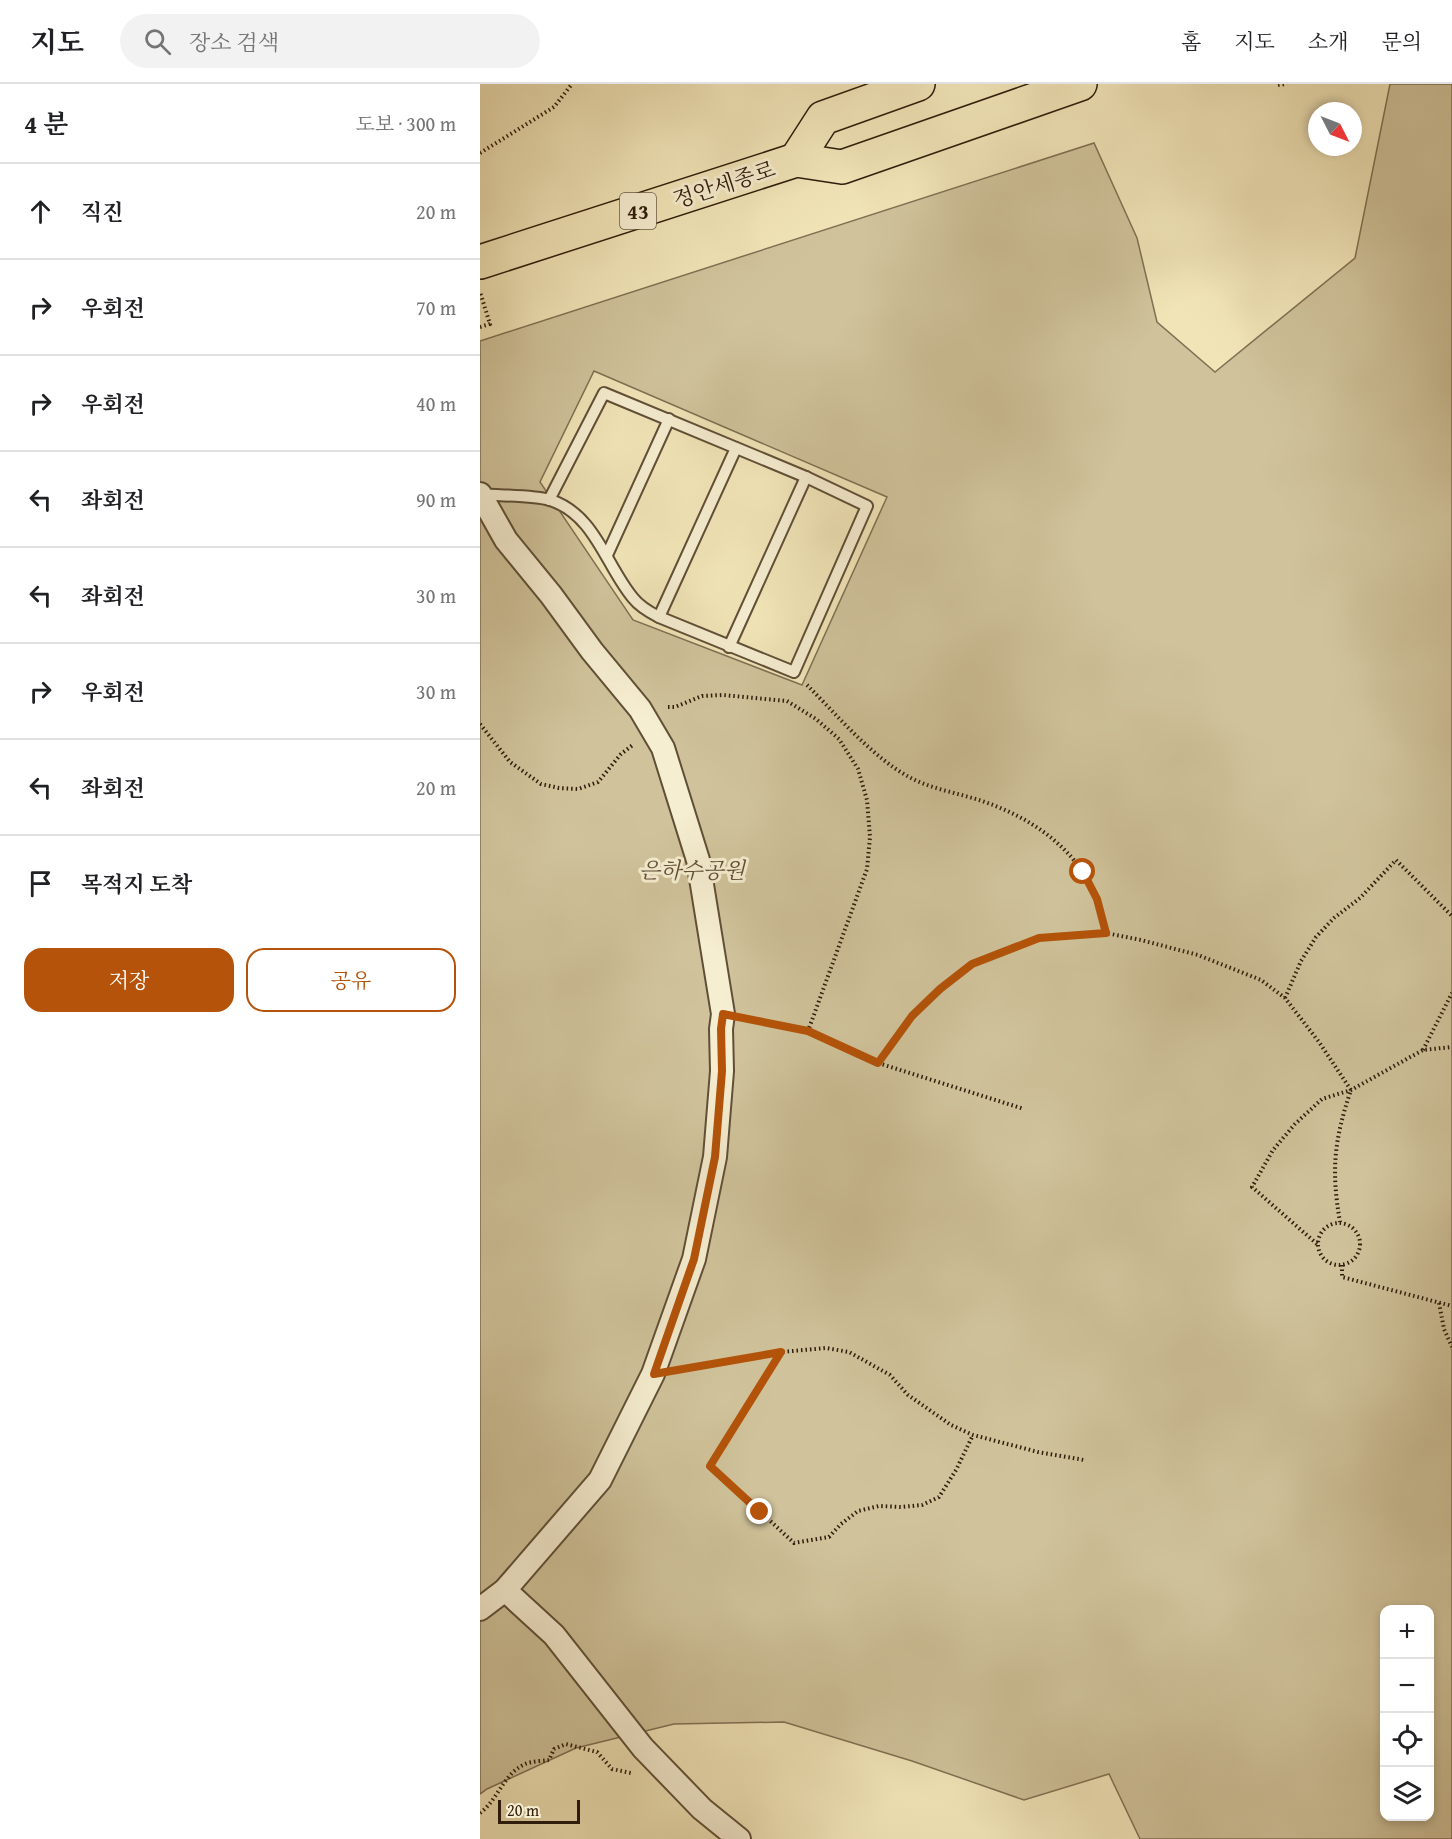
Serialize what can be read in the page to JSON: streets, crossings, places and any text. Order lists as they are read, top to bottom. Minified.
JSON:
{"streets":{"highway":["정안세종로","43"]},"parks":["은하수공원"],"scale_bar":"20 m","north":"bottom right","page":{"header":"지도","search":"장소 검색","nav":["홈","지도","소개","문의"],"heading":["4 분","도보 · 300 m"],"list":[["직진","20 m"],["우회전","70 m"],["우회전","40 m"],["좌회전","90 m"],["좌회전","30 m"],["우회전","30 m"],["좌회전","20 m"],"목적지 도착"],"buttons":["저장","공유"],"map_buttons":["+","−"],"scale":"20 m"}}
